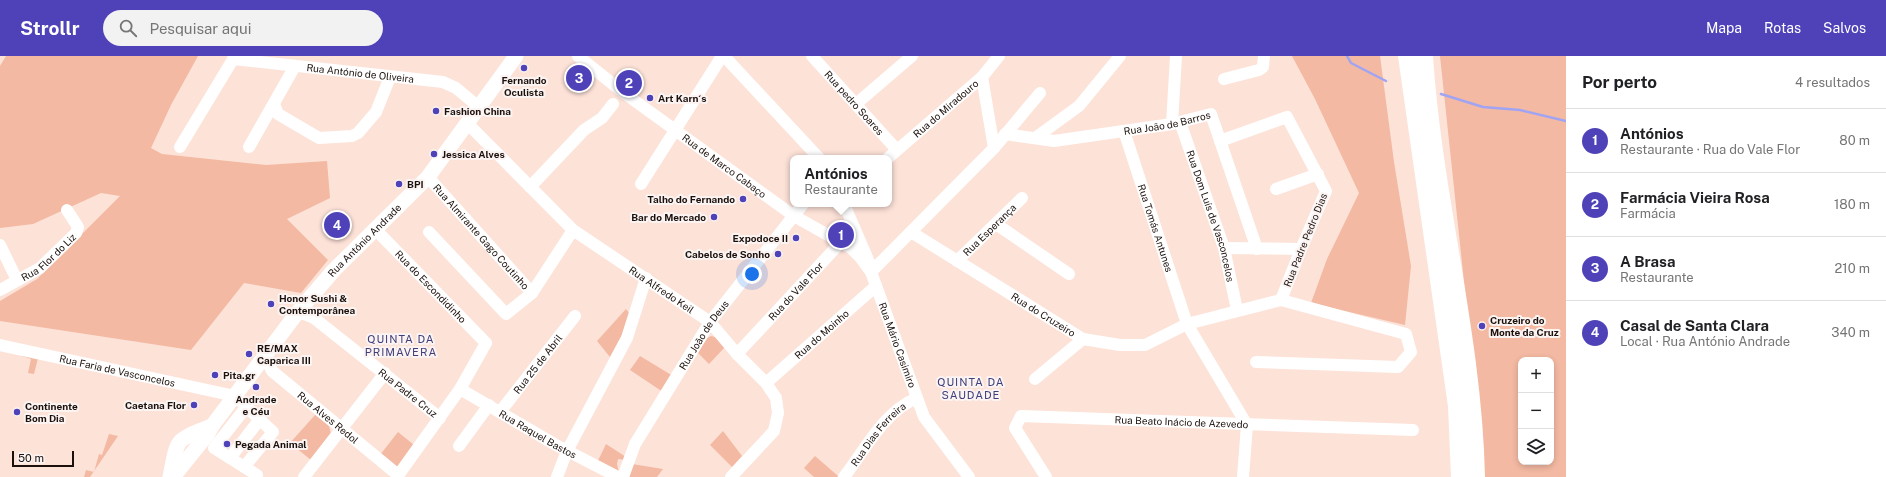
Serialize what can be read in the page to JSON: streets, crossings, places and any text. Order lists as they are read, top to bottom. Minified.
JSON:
{"streets":{"main road":["Rua António Andrade"],"street":["Rua António de Oliveira","Rua pedro Soares","Rua do Miradouro","Rua João de Barros","Rua de Marco Cabaço","Rua Dom Luís de Vasconcelos","Rua Tomás Antunes","Rua Esperança","Rua Almirante Gago Coutinho","Rua Padre Pedro Dias","Rua Flor do Liz","Rua do Escondidinho","Rua Alfredo Keil","Rua do Vale Flor","Rua do Cruzeiro","Rua do Moinho","Rua João de Deus","Rua Mário Casimiro","Rua 25 de Abril","Rua Faria de Vasconcelos","Rua Padre Cruz","Rua Alves Redol","Rua Beato Inácio de Azevedo","Rua Raquel Bastos","Rua Dias Ferreira"]},"crossings":[["Rua António de Oliveira","Rua António Andrade"],["Rua pedro Soares","Rua do Miradouro"],["Rua João de Barros","Rua Dom Luís de Vasconcelos"],["Rua João de Barros","Rua Tomás Antunes"],["Rua João de Barros","Rua Padre Pedro Dias"],["Rua de Marco Cabaço","Rua do Vale Flor"],["Rua de Marco Cabaço","Rua João de Deus"],["Rua de Marco Cabaço","Rua Mário Casimiro"],["Rua Dom Luís de Vasconcelos","Rua do Cruzeiro"],["Rua Tomás Antunes","Rua do Cruzeiro"],["Rua Tomás Antunes","Rua Beato Inácio de Azevedo"],["Rua Esperança","Rua do Cruzeiro"],["Rua Almirante Gago Coutinho","Rua António Andrade"],["Rua Almirante Gago Coutinho","Rua Alfredo Keil"],["Rua Padre Pedro Dias","Rua do Cruzeiro"],["Rua António Andrade","Rua do Escondidinho"],["Rua António Andrade","Rua Alfredo Keil"],["Rua António Andrade","Rua Faria de Vasconcelos"],["Rua António Andrade","Rua Padre Cruz"],["Rua António Andrade","Rua Alves Redol"],["Rua do Escondidinho","Rua Raquel Bastos"],["Rua Alfredo Keil","Rua do Vale Flor"],["Rua Alfredo Keil","Rua do Moinho"],["Rua Alfredo Keil","Rua João de Deus"],["Rua do Vale Flor","Rua Mário Casimiro"],["Rua do Moinho","Rua Mário Casimiro"],["Rua Mário Casimiro","Rua Dias Ferreira"],["Rua 25 de Abril","Rua Raquel Bastos"]],"districts":["QUINTA DA PRIMAVERA","QUINTA DA SAUDADE"],"places":["Fernando Oculista","Art Karn´s","Fashion China","Jessica Alves","BPI","Talho do Fernando","Bar do Mercado","Expodoce II","Cabelos de Sonho","Honor Sushi & Contemporânea","Cruzeiro do Monte da Cruz","RE/MAX Caparica III","Pita.gr","Andrade e Céu","Caetana Flor","Continente Bom Dia","Pegada Animal"],"scale_bar":"50 m","page":{"header":"Strollr","search":"Pesquisar aqui","nav":["Mapa","Rotas","Salvos"],"heading":["Por perto","4 resultados"],"pins":["3","2","4","1"],"list":[{"mark":"1","name":"Antónios","note":"Restaurante · Rua do Vale Flor","value":"80 m"},{"mark":"2","name":"Farmácia Vieira Rosa","note":"Farmácia","value":"180 m"},{"mark":"3","name":"A Brasa","note":"Restaurante","value":"210 m"},{"mark":"4","name":"Casal de Santa Clara","note":"Local · Rua António Andrade","value":"340 m"}],"popup":["Antónios","Restaurante"],"map_buttons":["+","−"],"scale":"50 m"}}
